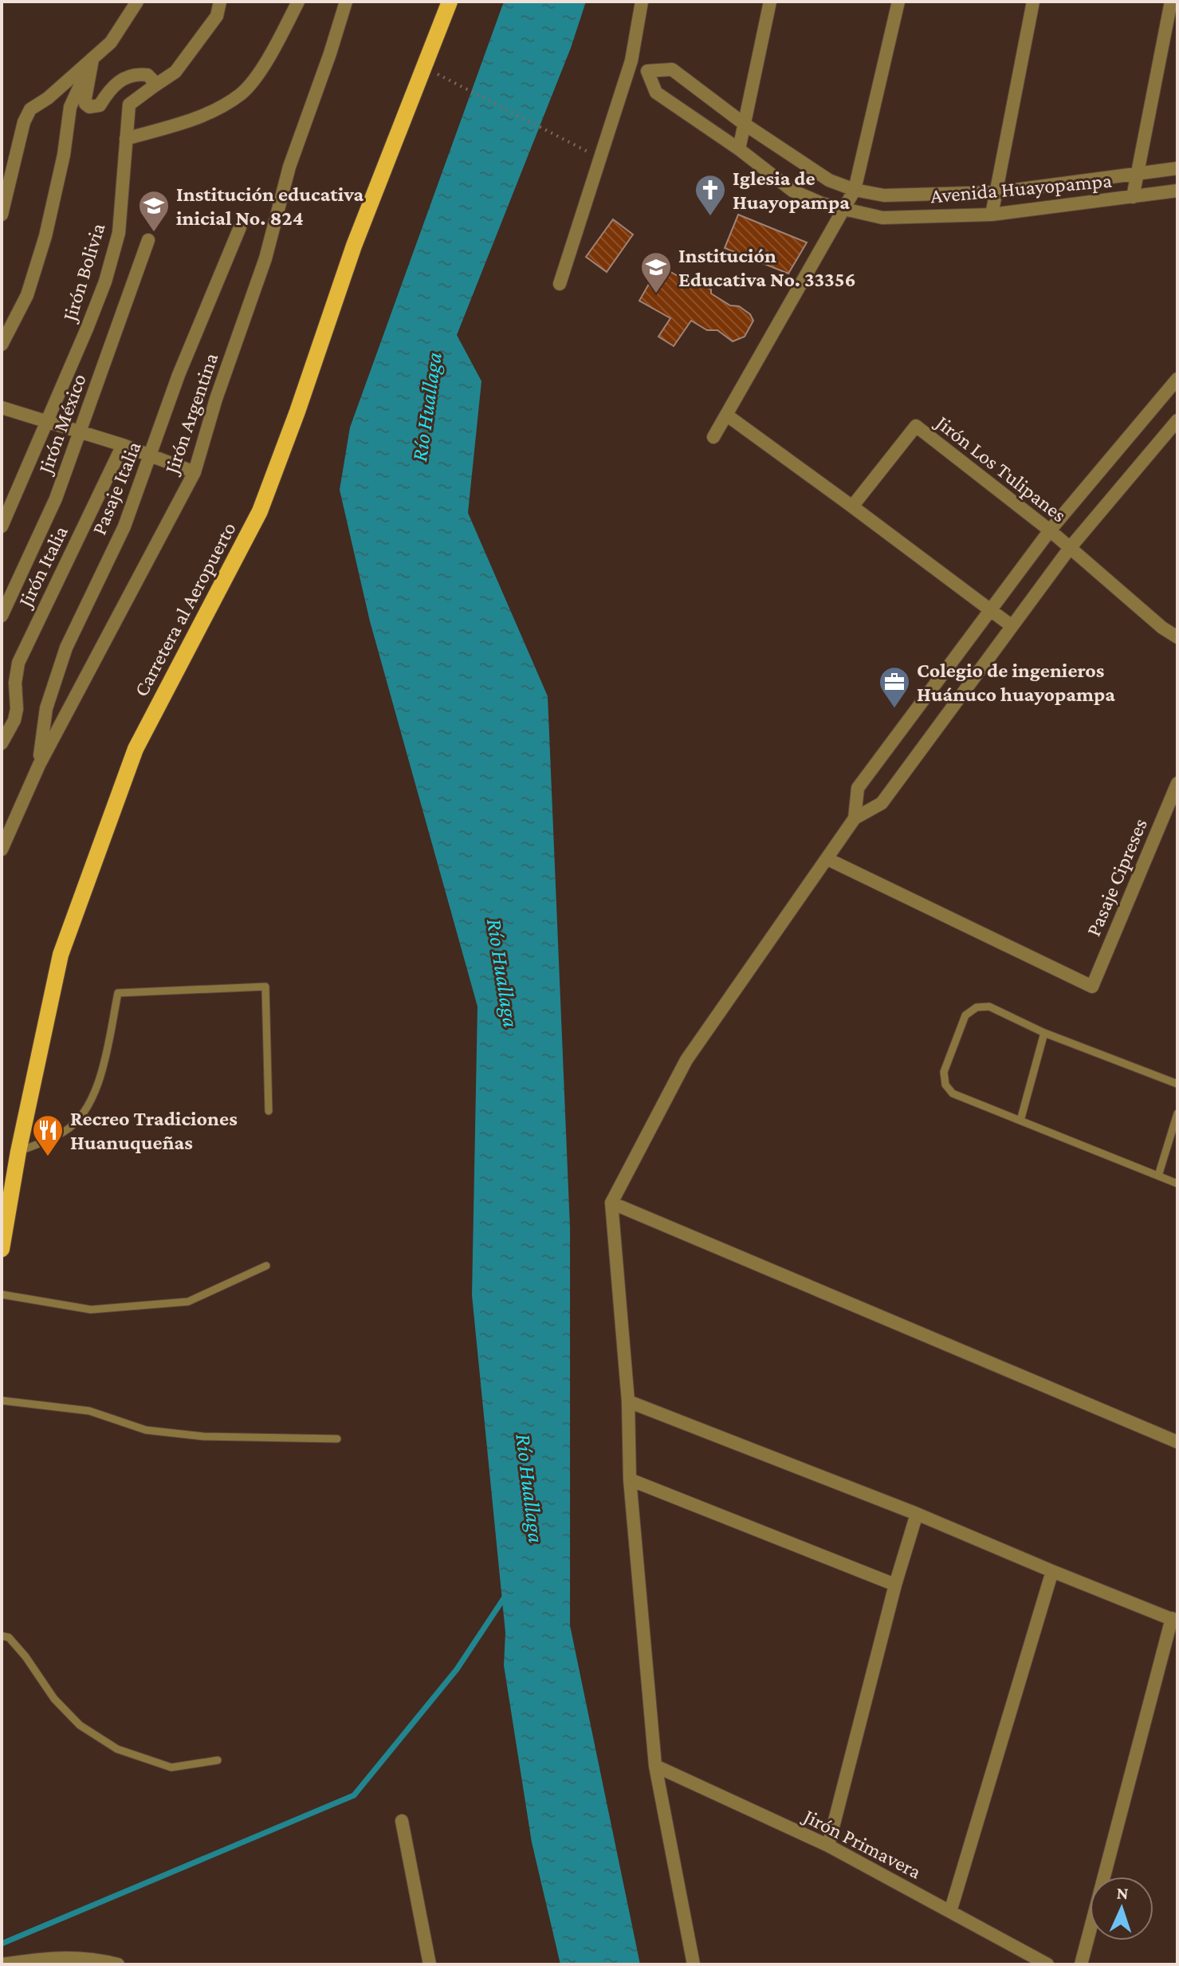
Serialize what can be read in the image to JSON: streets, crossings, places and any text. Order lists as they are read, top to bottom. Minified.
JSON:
{"streets":{"main road":["Carretera al Aeropuerto"],"street":["Avenida Huayopampa","Jirón Bolivia","Jirón Argentina","Jirón México","Jirón Los Tulipanes","Pasaje Italia","Jirón Italia","Pasaje Cipreses","Jirón Primavera"]},"crossings":[["Jirón Argentina","Pasaje Italia"]],"water":["Río Huallaga"],"places":{"church":["Iglesia de Huayopampa"],"school or university":["Institución educativa inicial No. 824","Institución Educativa No. 33356"],"office":["Colegio de ingenieros Huánuco huayopampa"],"restaurant":["Recreo Tradiciones Huanuqueñas"]},"north":"top"}
